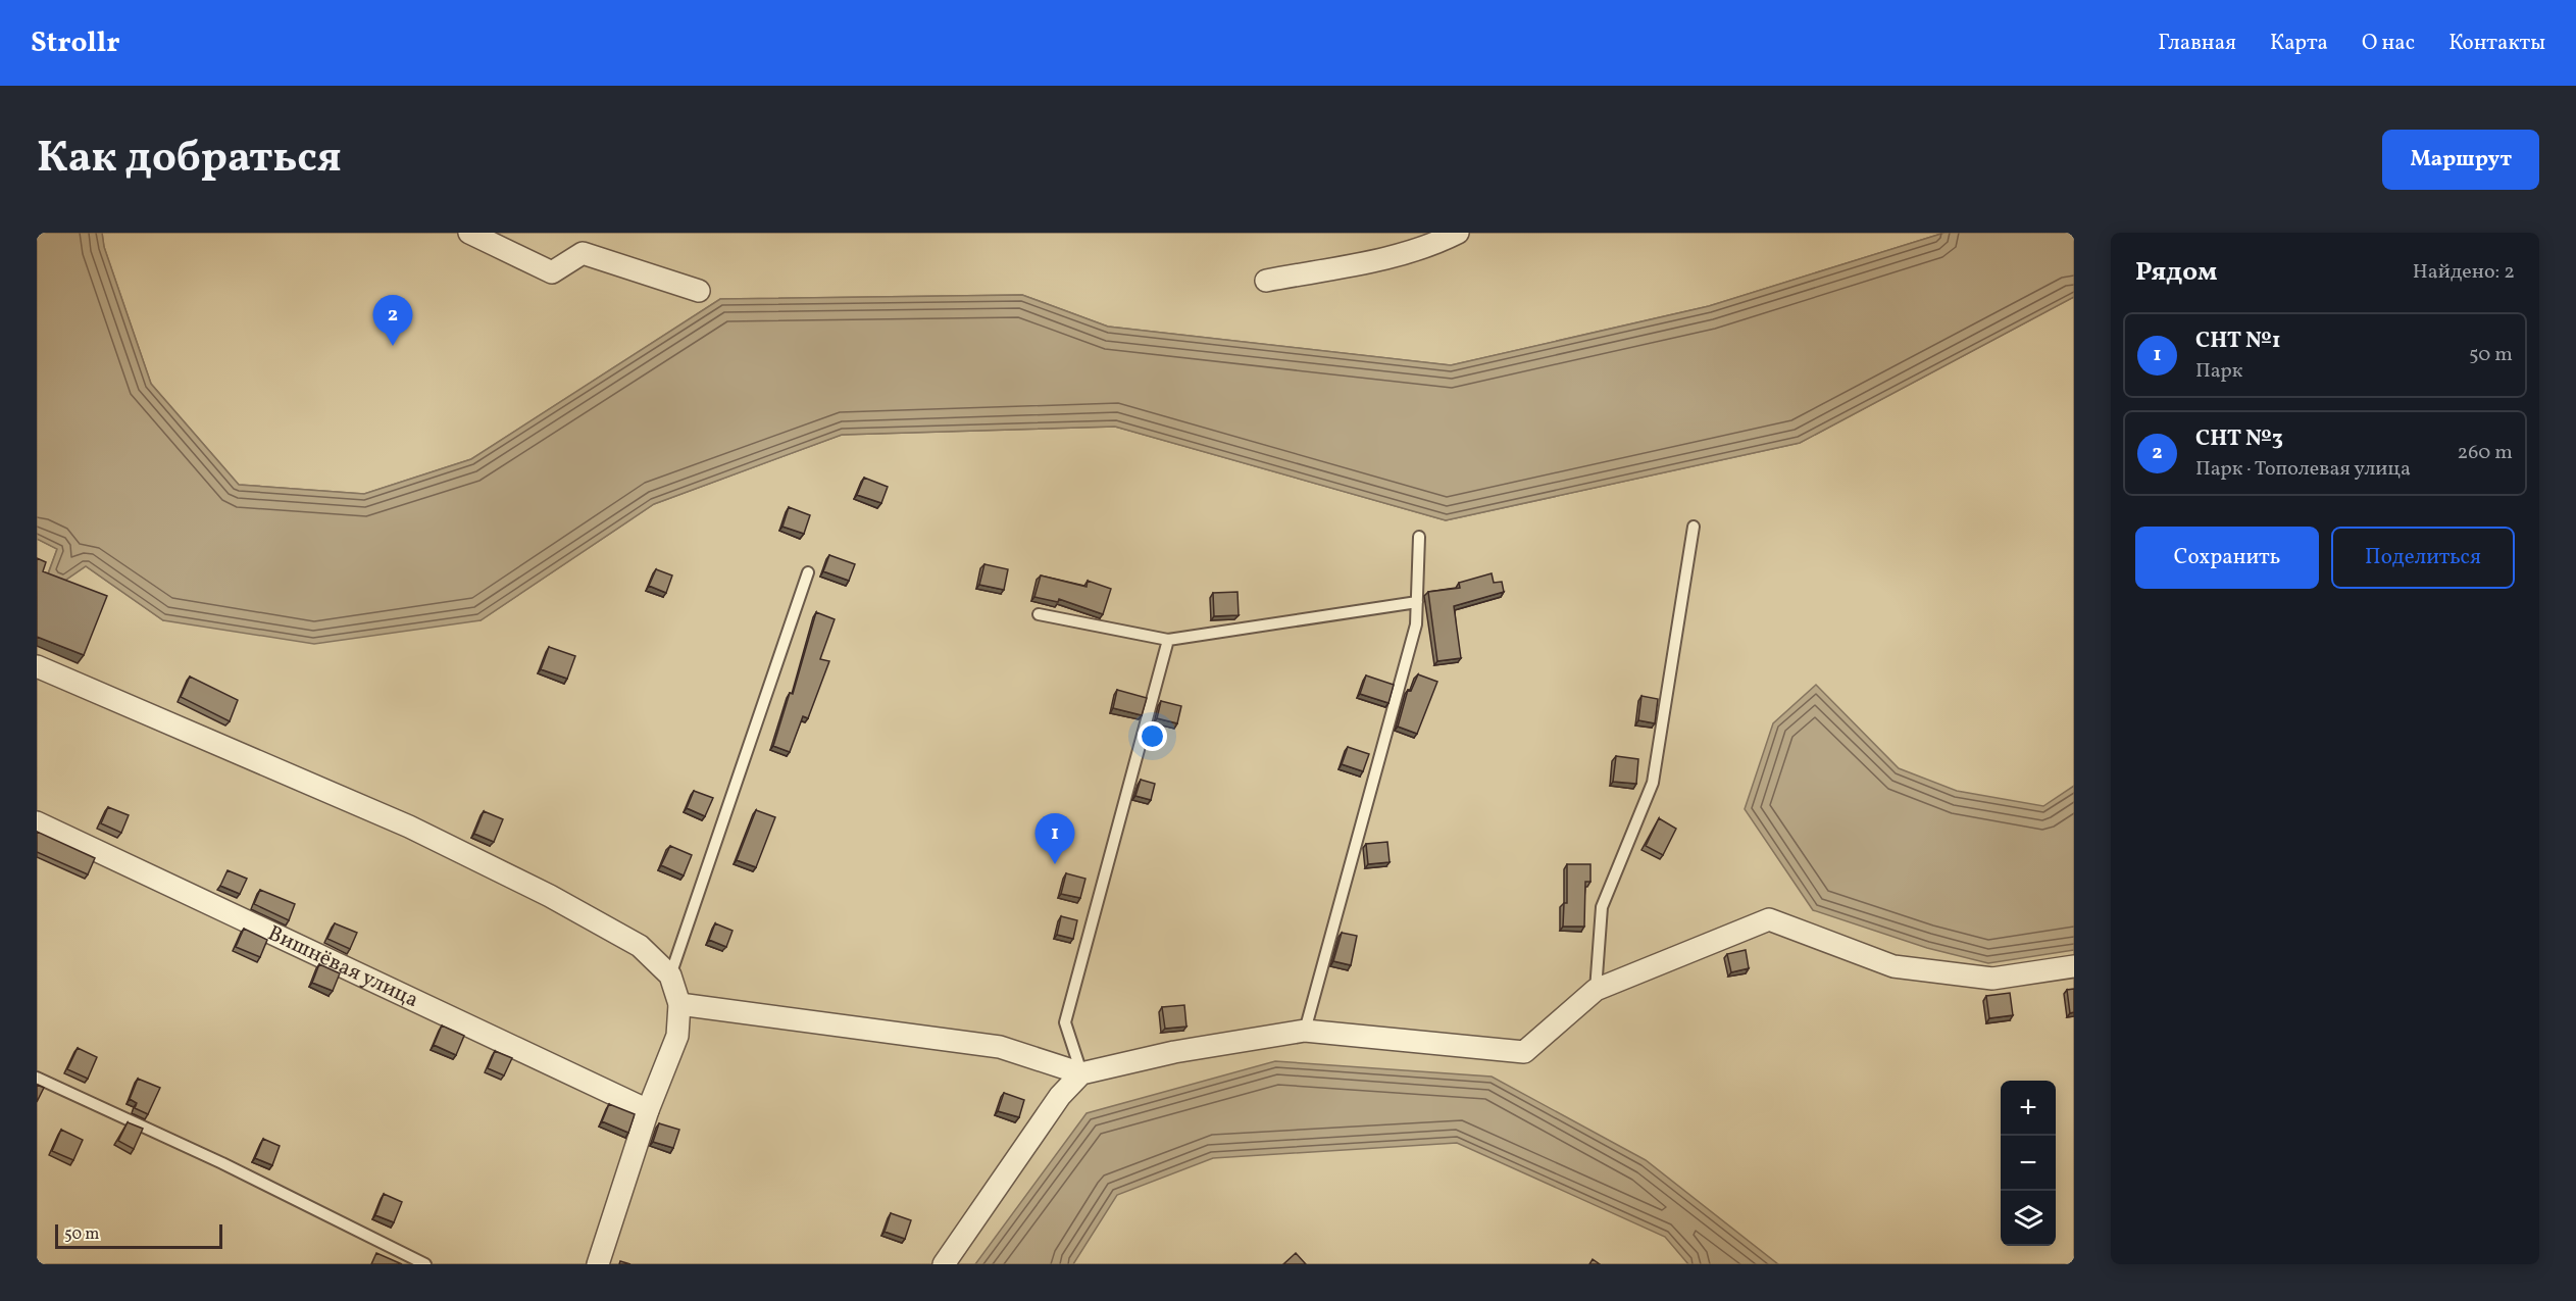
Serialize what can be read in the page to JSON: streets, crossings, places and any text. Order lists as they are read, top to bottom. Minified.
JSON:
{"streets":{"street":["Вишнёвая улица"]},"scale_bar":"50 m","page":{"header":"Strollr","nav":["Главная","Карта","О нас","Контакты"],"title":"Как добраться","buttons":["Маршрут",["Сохранить","Поделиться"]],"heading":["Рядом","Найдено: 2"],"pins":["2","1"],"list":[{"mark":"1","name":"СНТ №1","note":"Парк","value":"50 m"},{"mark":"2","name":"СНТ №3","note":"Парк · Тополевая улица","value":"260 m"}],"map_buttons":["+","−"],"scale":"50 m"}}
